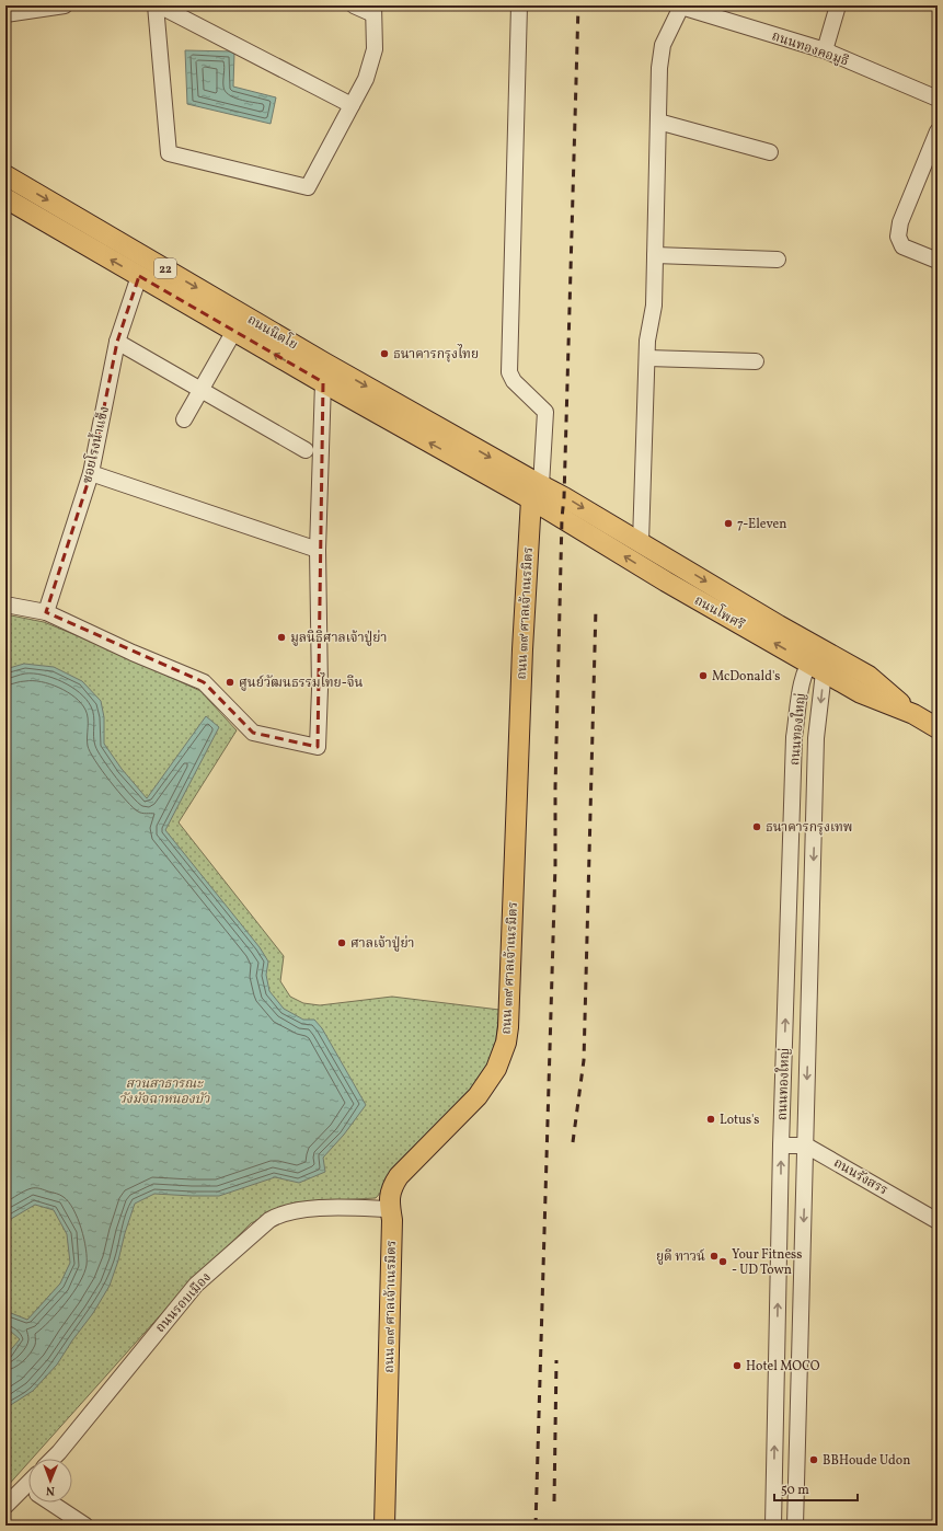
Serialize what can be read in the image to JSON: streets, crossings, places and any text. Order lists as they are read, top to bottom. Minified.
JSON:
{"streets":{"main road":["22","ถนนนิตโย","ถนนโพศรี","ถนน ๓๙ ศาลเจ้าเนรมิตร"],"street":["ถนนทองคอมูธิ","ซอยโรงน้ำแข็ง","ถนนทองใหญ่","ถนนรังสรร","ถนนรอบเมือง"]},"crossings":[["ถนนนิตโย","ซอยโรงน้ำแข็ง"],["ถนนนิตโย","ถนนโพศรี"],["ถนนนิตโย","ถนน ๓๙ ศาลเจ้าเนรมิตร"],["ถนนโพศรี","ถนน ๓๙ ศาลเจ้าเนรมิตร"],["ถนนโพศรี","ถนนทองใหญ่"],["ถนน ๓๙ ศาลเจ้าเนรมิตร","ถนนรอบเมือง"],["ถนนทองใหญ่","ถนนรังสรร"]],"parks":["สวนสาธารณะ วังมัจฉาหนองบัว"],"places":["ธนาคารกรุงไทย","7-Eleven","มูลนิธิศาลเจ้าปู่ย่า","McDonald's","ศูนย์วัฒนธรรมไทย-จีน","ธนาคารกรุงเทพ","ศาลเจ้าปู่ย่า","Lotus's","ยูดี ทาวน์","Your Fitness - UD Town","Hotel MOCO","BBHoude Udon"],"scale_bar":"50 m","north":"bottom"}
